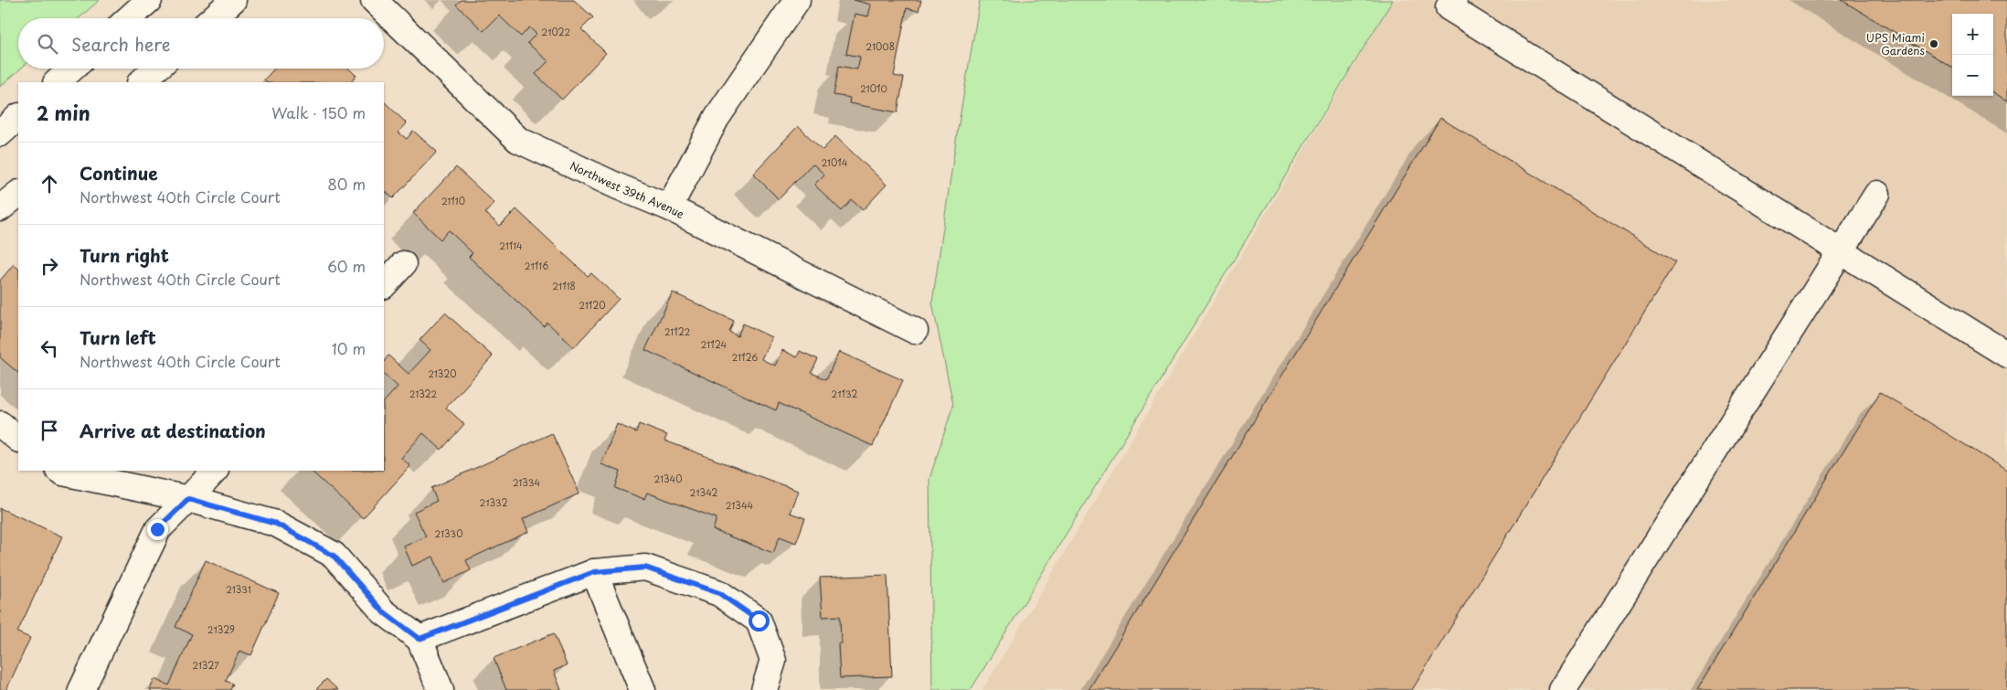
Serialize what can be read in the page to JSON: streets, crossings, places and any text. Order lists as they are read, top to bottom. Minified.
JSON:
{"streets":{"street":["Northwest 39th Avenue"]},"places":["UPS Miami Gardens"],"house_numbers":["21022","21008","21010","21014","21110","21114","21116","21118","21120","21122","21124","21126","21320","21322","21132","21340","21334","21342","21332","21344","21330","21331","21329","21327"],"page":{"map_buttons":["+","−"],"search":"Search here","heading":["2 min","Walk · 150 m"],"list":[["Continue","Northwest 40th Circle Court","80 m"],["Turn right","Northwest 40th Circle Court","60 m"],["Turn left","Northwest 40th Circle Court","10 m"],"Arrive at destination"]}}
